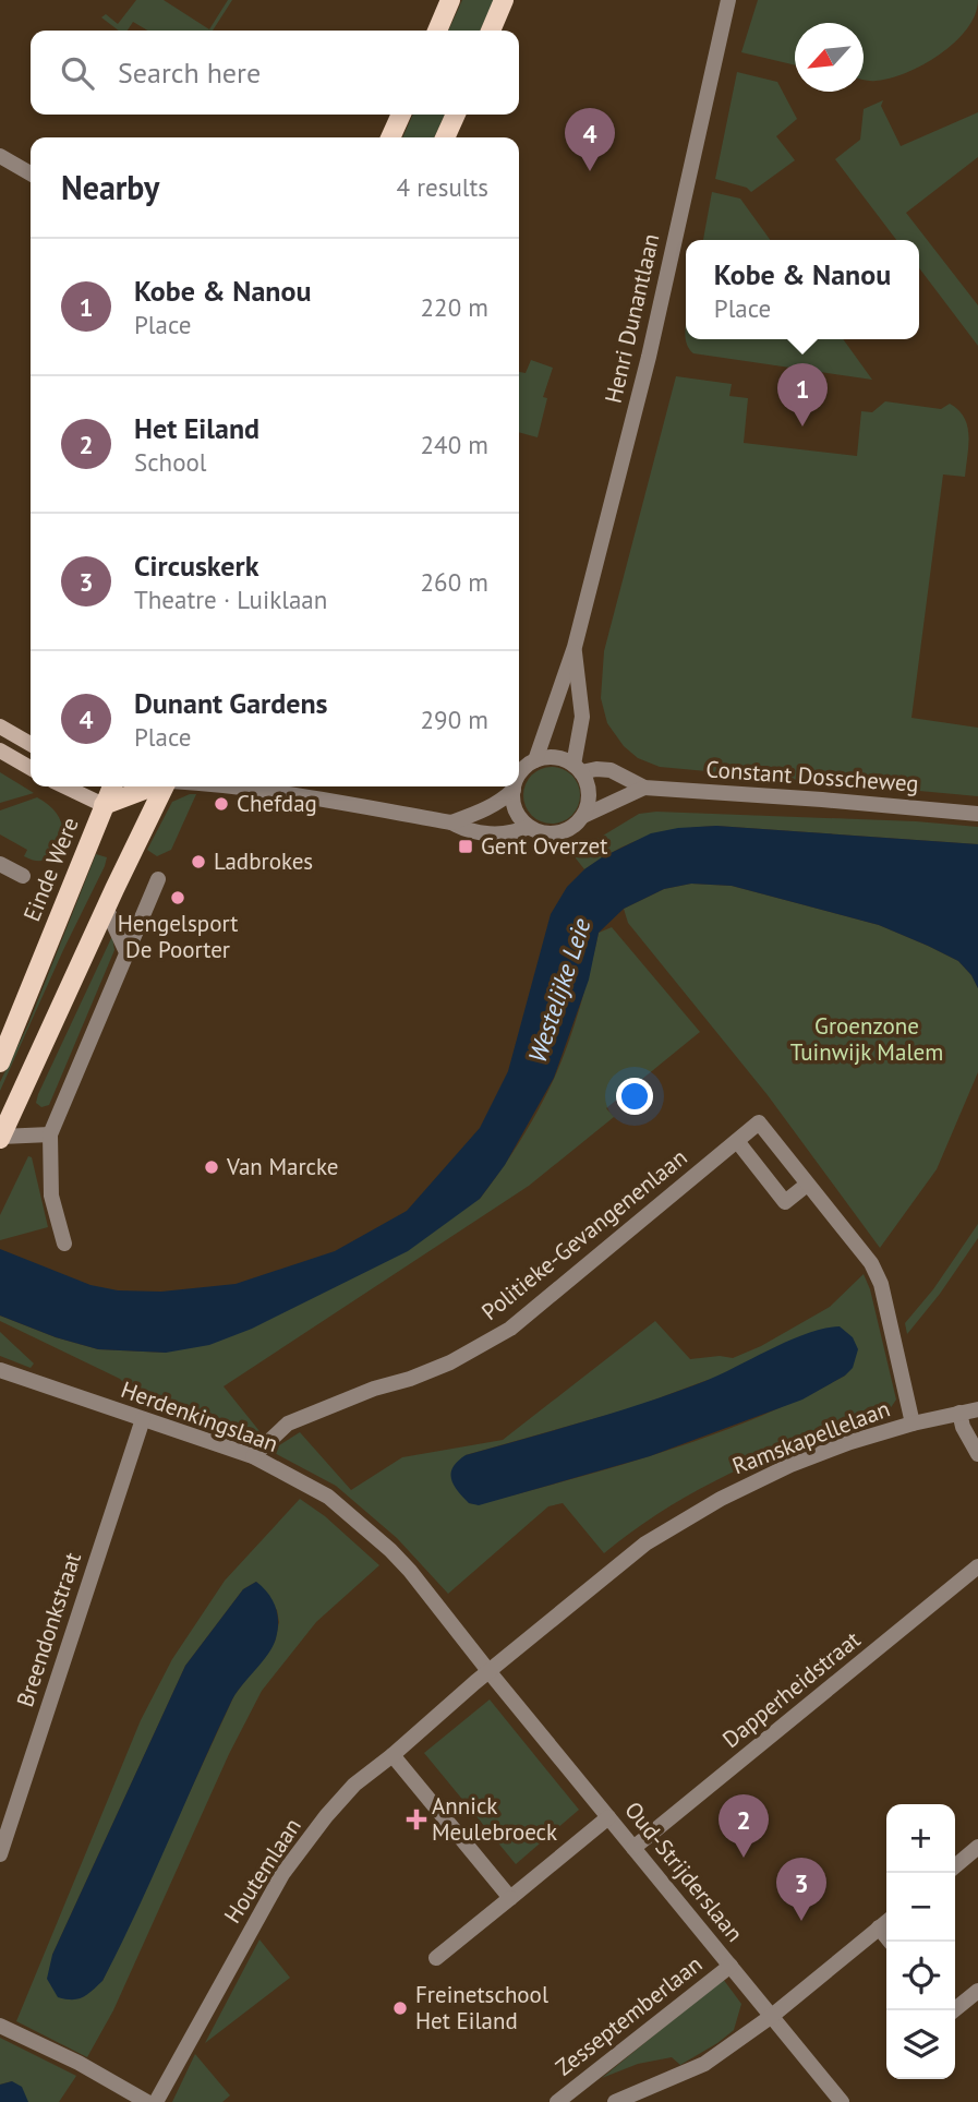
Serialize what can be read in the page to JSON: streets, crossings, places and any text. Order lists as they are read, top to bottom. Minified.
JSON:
{"streets":{"main road":["Einde Were"],"street":["Henri Dunantlaan","Constant Dosscheweg","Politieke-Gevangenenlaan","Herdenkingslaan","Ramskapellelaan","Breendonkstraat","Dapperheidstraat","Houtemlaan","Oud-Strijderslaan","Zesseptemberlaan"]},"crossings":[["Henri Dunantlaan","Constant Dosscheweg"],["Politieke-Gevangenenlaan","Herdenkingslaan"],["Herdenkingslaan","Ramskapellelaan"],["Herdenkingslaan","Breendonkstraat"],["Herdenkingslaan","Houtemlaan"],["Herdenkingslaan","Oud-Strijderslaan"],["Ramskapellelaan","Houtemlaan"],["Ramskapellelaan","Oud-Strijderslaan"],["Dapperheidstraat","Oud-Strijderslaan"],["Houtemlaan","Oud-Strijderslaan"],["Oud-Strijderslaan","Zesseptemberlaan"]],"water":["Westelijke Leie"],"parks":["Groenzone Tuinwijk Malem"],"places":{"other":["Chefdag","Ladbrokes","Hengelsport De Poorter","Van Marcke","Freinetschool Het Eiland"],"transit":["Gent Overzet"],"health":["Annick Meulebroeck"]},"north":"bottom left","page":{"search":"Search here","pins":["4","1","2","3"],"heading":["Nearby","4 results"],"list":[{"mark":"1","name":"Kobe & Nanou","note":"Place","value":"220 m"},{"mark":"2","name":"Het Eiland","note":"School","value":"240 m"},{"mark":"3","name":"Circuskerk","note":"Theatre · Luiklaan","value":"260 m"},{"mark":"4","name":"Dunant Gardens","note":"Place","value":"290 m"}],"popup":["Kobe & Nanou","Place"],"map_buttons":["+","−"]}}
